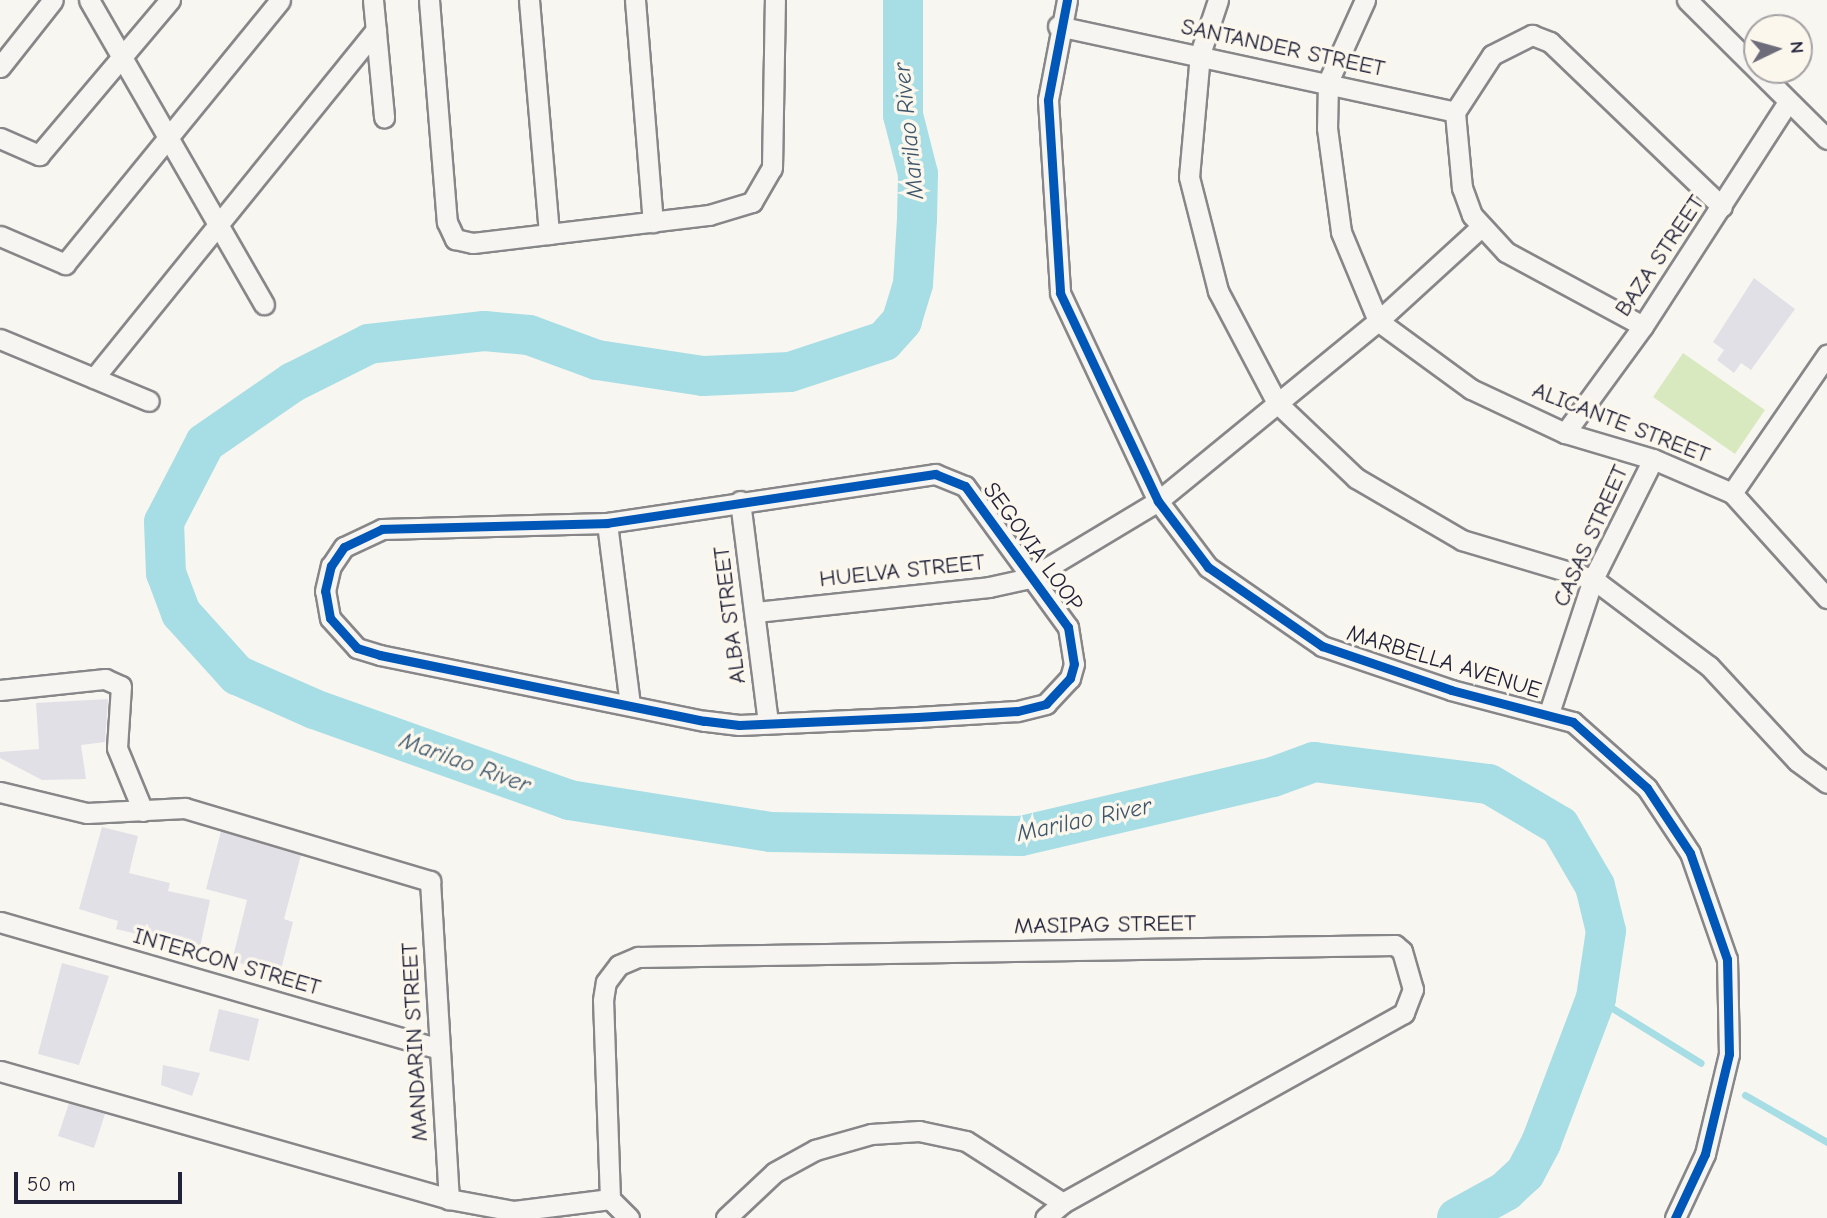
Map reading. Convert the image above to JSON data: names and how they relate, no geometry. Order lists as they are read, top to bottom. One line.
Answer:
{"streets":{"street":["SANTANDER STREET","BAZA STREET","ALICANTE STREET","CASAS STREET","SEGOVIA LOOP","HUELVA STREET","ALBA STREET","MARBELLA AVENUE","MASIPAG STREET","INTERCON STREET","MANDARIN STREET"]},"crossings":[["SANTANDER STREET","ALICANTE STREET"],["SANTANDER STREET","MARBELLA AVENUE"],["BAZA STREET","ALICANTE STREET"],["ALICANTE STREET","CASAS STREET"],["ALICANTE STREET","HUELVA STREET"],["CASAS STREET","MARBELLA AVENUE"],["SEGOVIA LOOP","HUELVA STREET"],["SEGOVIA LOOP","ALBA STREET"],["HUELVA STREET","ALBA STREET"],["HUELVA STREET","MARBELLA AVENUE"],["INTERCON STREET","MANDARIN STREET"]],"water":["Marilao River"],"scale_bar":"50 m","north":"right"}
